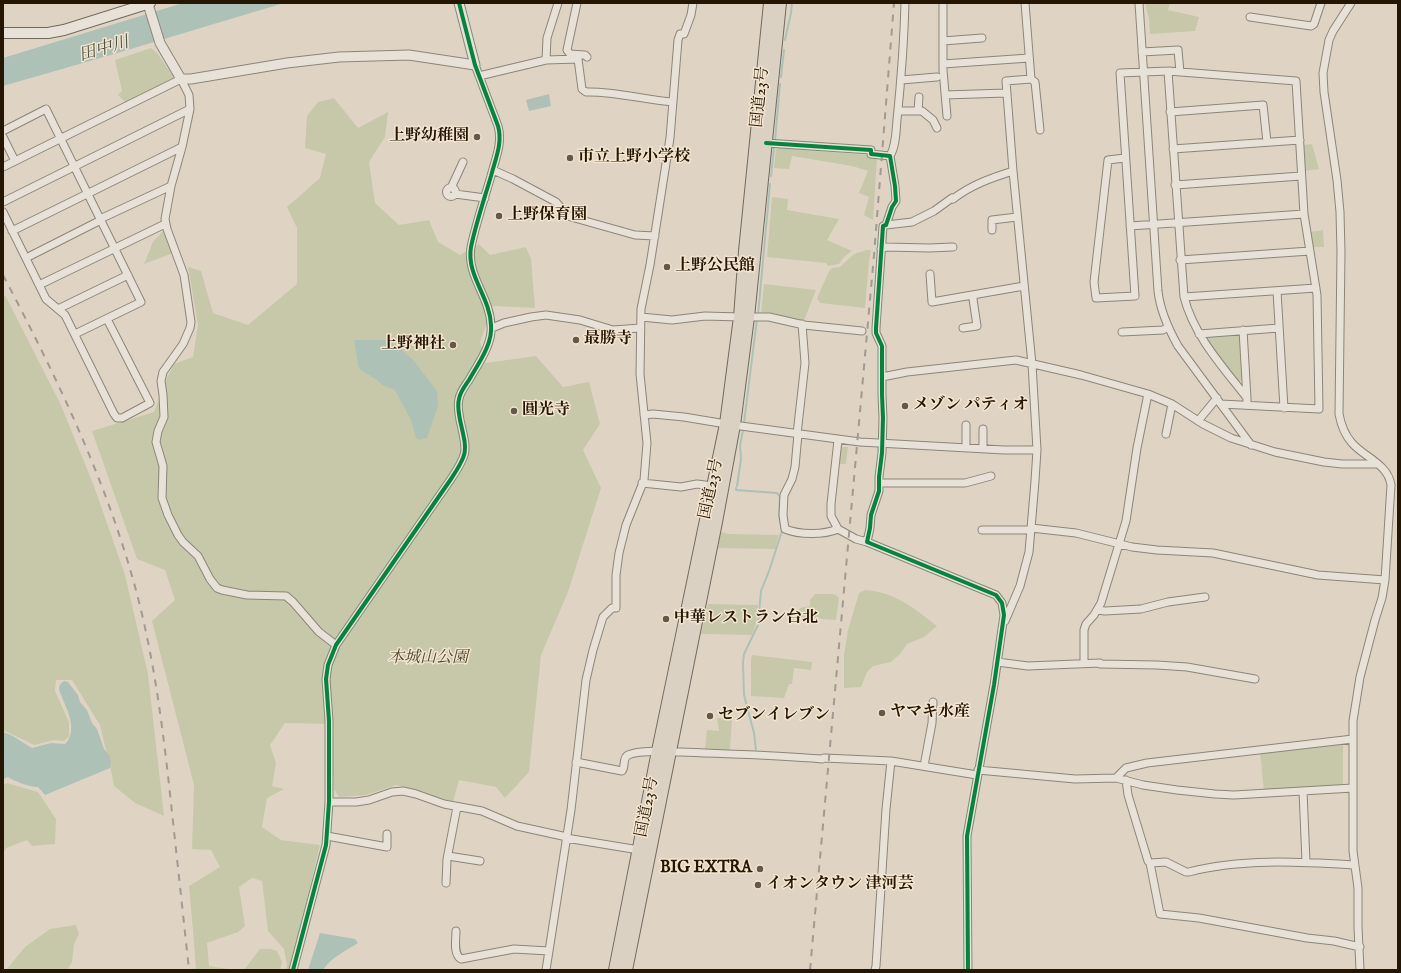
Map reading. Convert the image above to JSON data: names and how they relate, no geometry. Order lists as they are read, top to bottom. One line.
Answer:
{"streets":{"highway":["国道23号"]},"water":["田中川"],"parks":["本城山公園"],"places":["上野幼稚園","市立上野小学校","上野保育園","上野公民館","最勝寺","上野神社","メゾン パティオ","圓光寺","中華レストラン台北","ヤマキ水産","セブンイレブン","BIG EXTRA","イオンタウン 津河芸"]}
